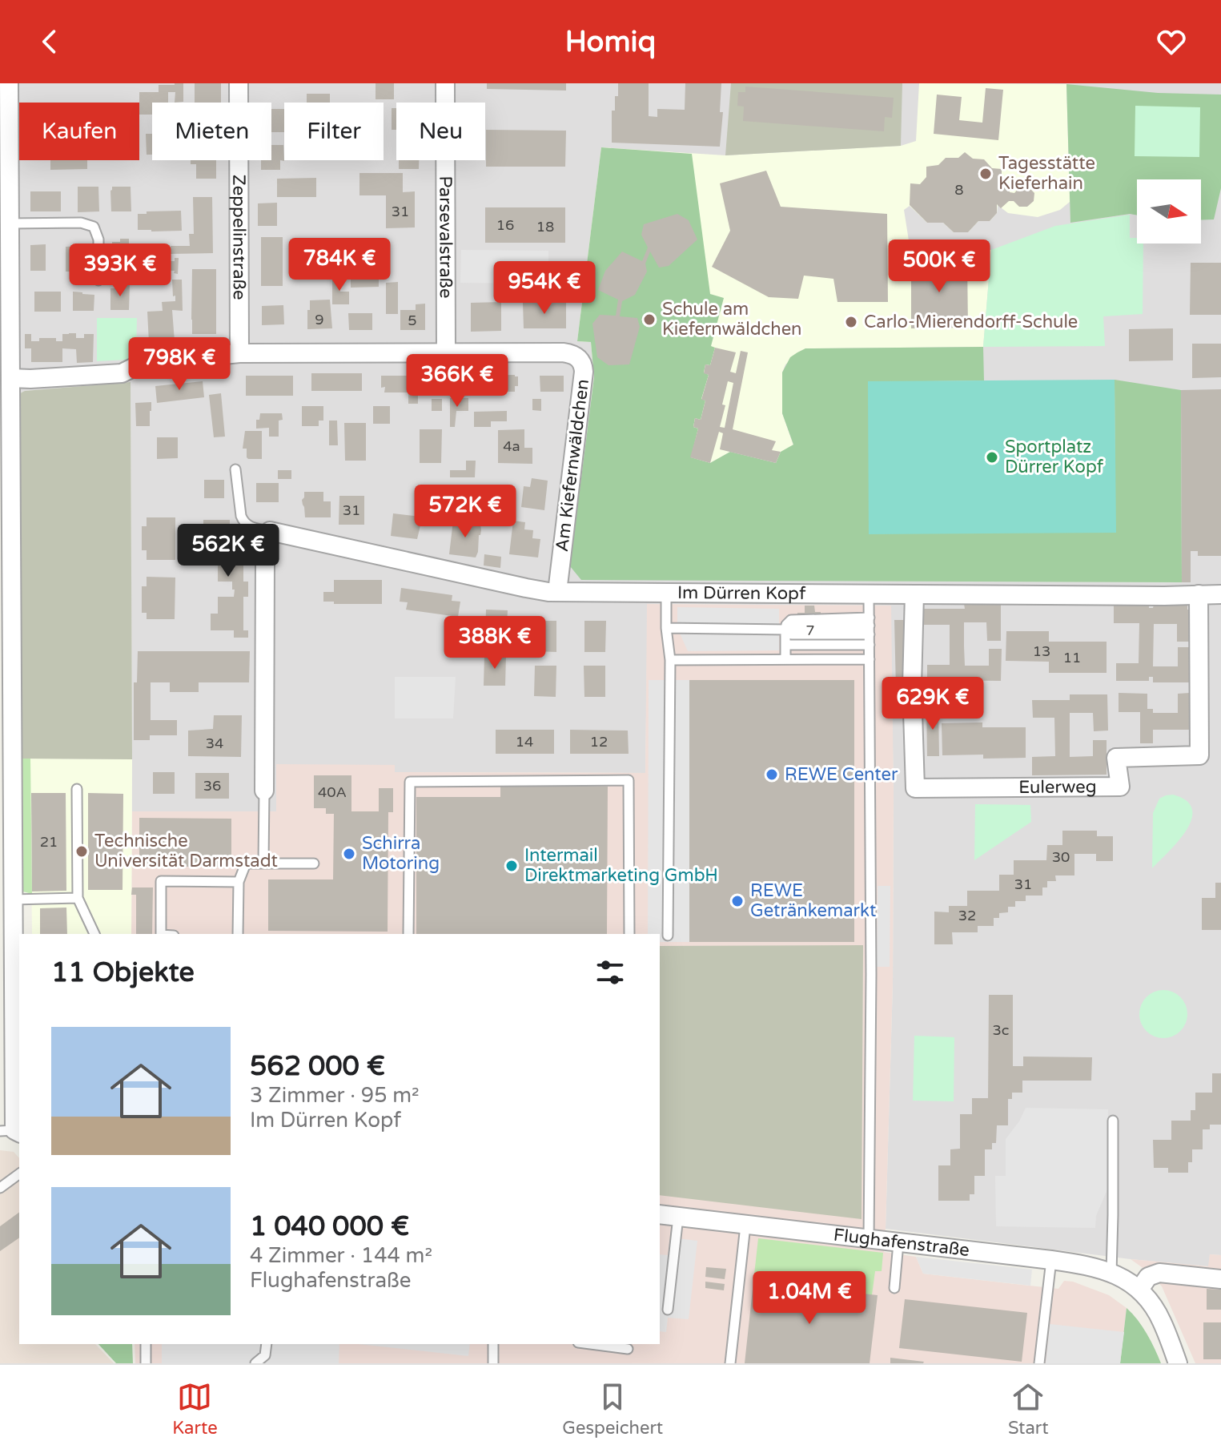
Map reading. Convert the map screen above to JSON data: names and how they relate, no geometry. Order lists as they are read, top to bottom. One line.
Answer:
{"streets":{"street":["Parsevalstraße","Zeppelinstraße","Am Kiefernwäldchen","Im Dürren Kopf","Eulerweg","Flughafenstraße"]},"crossings":[["Parsevalstraße","Am Kiefernwäldchen"],["Am Kiefernwäldchen","Im Dürren Kopf"],["Im Dürren Kopf","Eulerweg"]],"places":["Tagesstätte Kieferhain","Schule am Kiefernwäldchen","Carlo-Mierendorff-Schule","Sportplatz Dürrer Kopf","REWE Center","Technische Universität Darmstadt","Schirra Motoring","Intermail Direktmarketing GmbH","REWE Getränkemarkt"],"house_numbers":["8","31","16","18","9","5","4a","31","7","13","11","14","12","34","36","40A","21","30","31","32","3c"],"north":"right","page":{"header":"Homiq","chip":["Kaufen","Mieten","Filter","Neu"],"price":["784K €","500K €","393K €","954K €","798K €","366K €","572K €","562K €","388K €","629K €","1.04M €"],"heading":"11 Objekte","list":[{"name":"562 000 €","note":"3 Zimmer · 95 m² · Im Dürren Kopf"},{"name":"1 040 000 €","note":"4 Zimmer · 144 m² · Flughafenstraße"}],"tabs":["Karte","Gespeichert","Start"]}}
